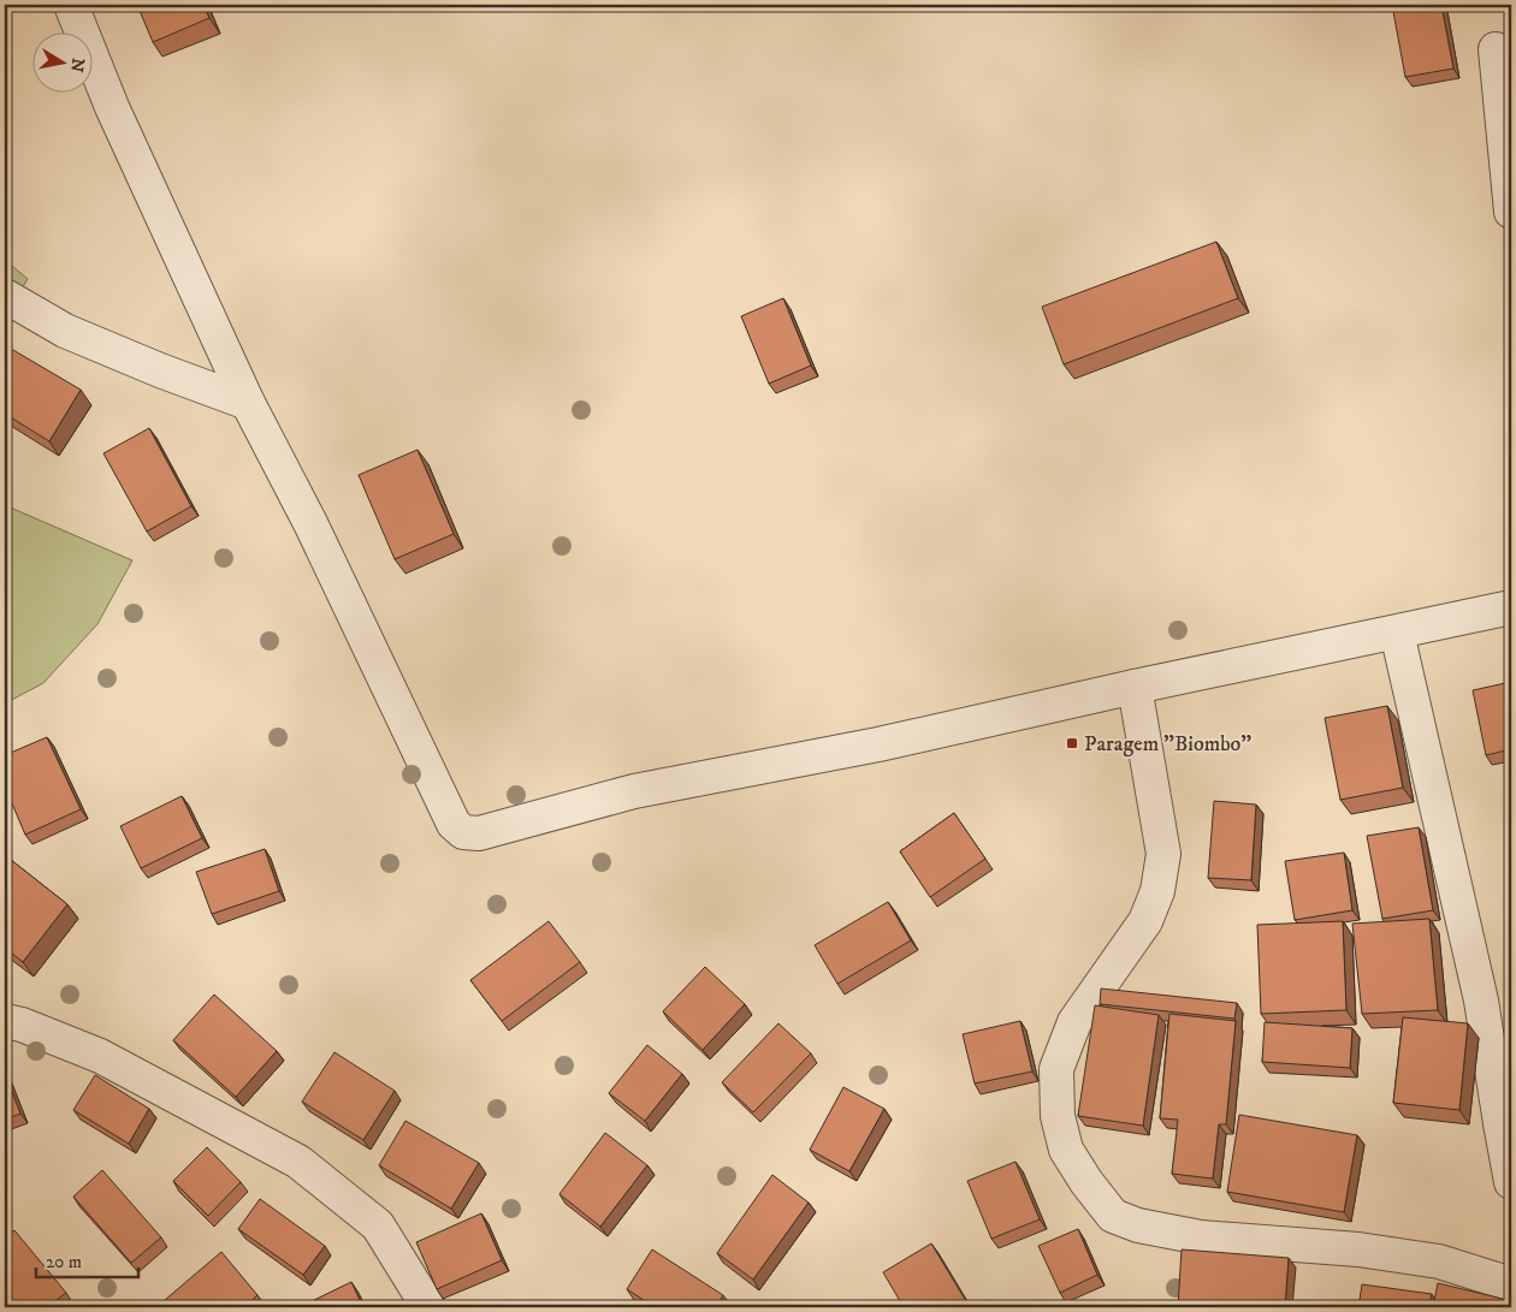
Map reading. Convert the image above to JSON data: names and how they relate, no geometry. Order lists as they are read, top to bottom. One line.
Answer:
{"places":{"transit":["Paragem \"Biombo\""]},"scale_bar":"20 m","north":"right"}
